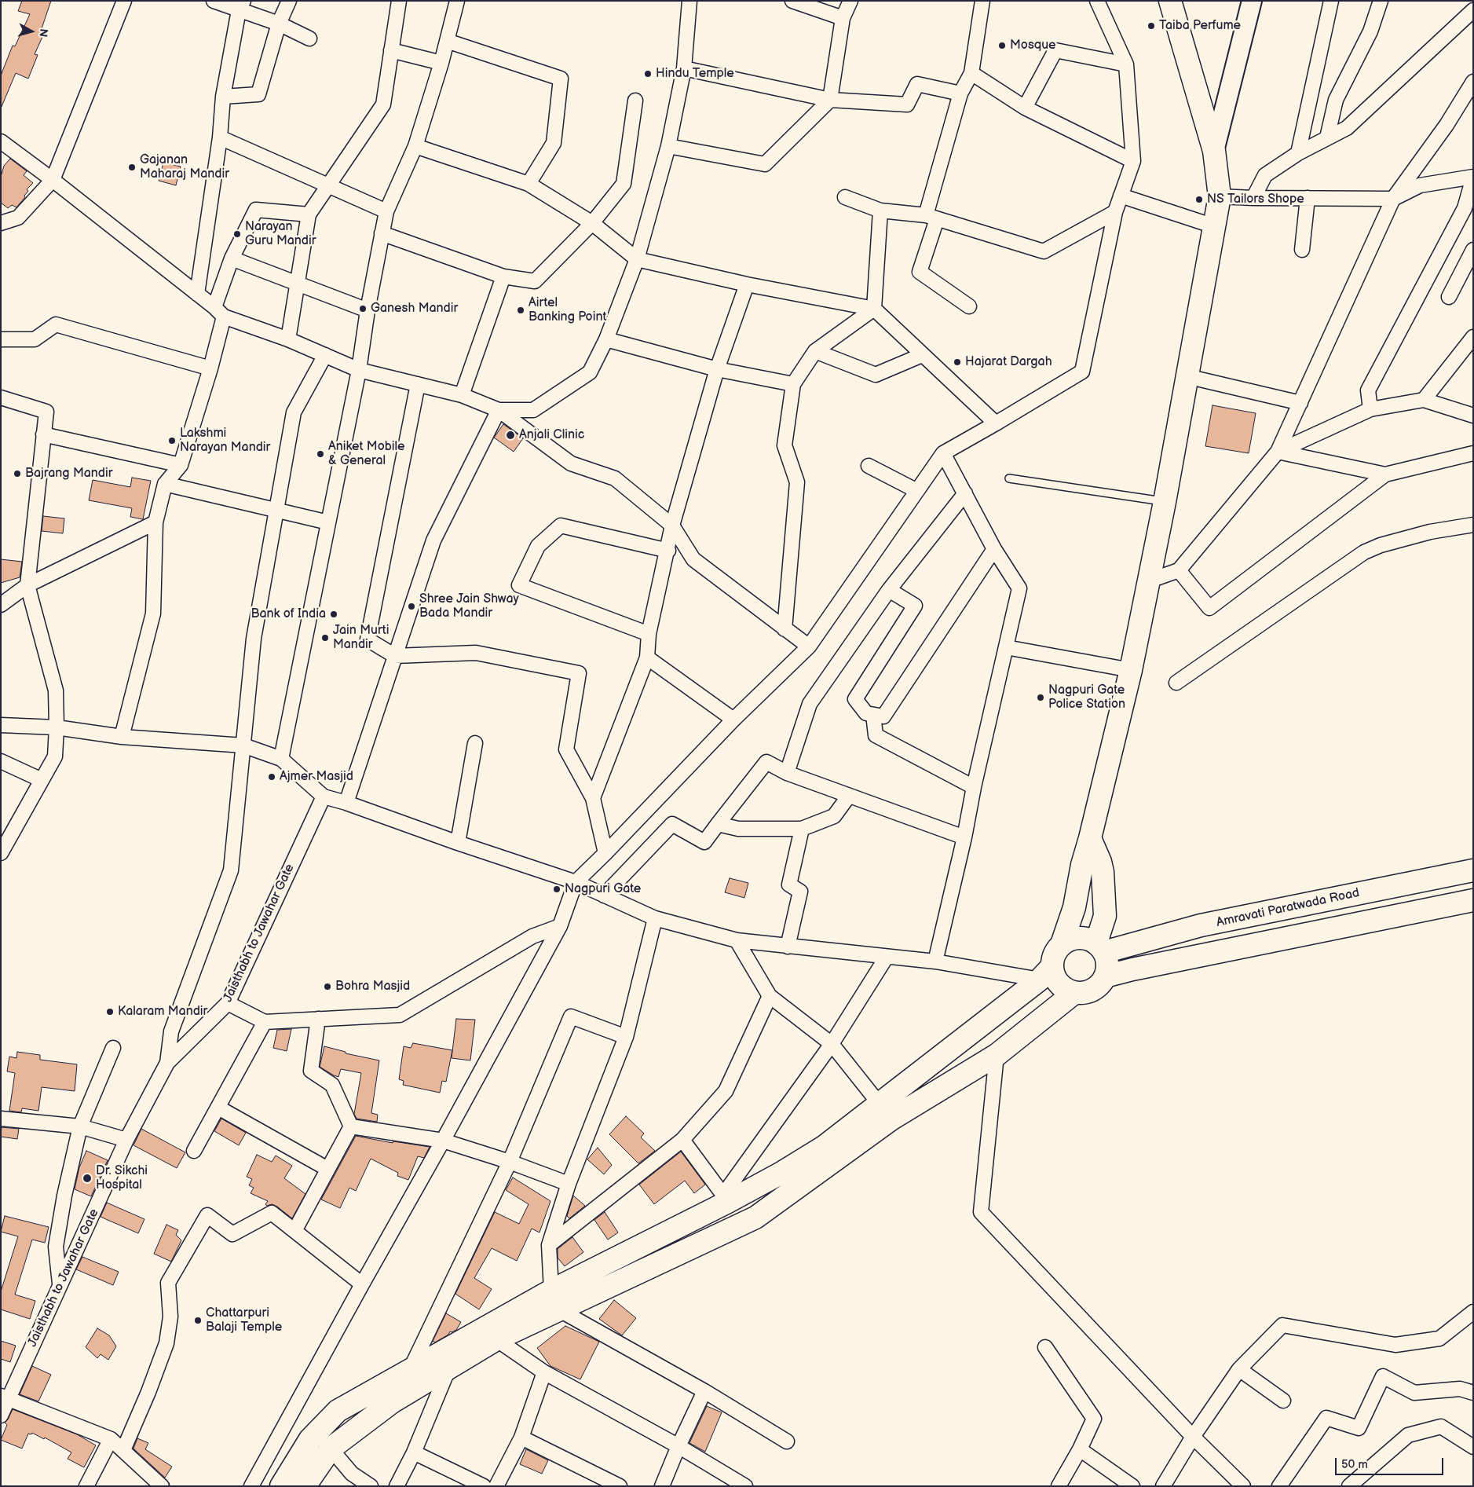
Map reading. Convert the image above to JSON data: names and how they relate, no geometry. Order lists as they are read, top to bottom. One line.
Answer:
{"streets":{"main road":["Amravati Paratwada Road"],"street":["Jaisthabh to Jawahar Gate"]},"places":["Taiba Perfume","Mosque","Hindu Temple","Gajanan Maharaj Mandir","NS Tailors Shope","Narayan Guru Mandir","Ganesh Mandir","Airtel Banking Point","Hajarat Dargah","Anjali Clinic","Lakshmi Narayan Mandir","Aniket Mobile & General","Bajrang Mandir","Shree Jain Shway Bada Mandir","Bank of India","Jain Murti Mandir","Nagpuri Gate Police Station","Ajmer Masjid","Nagpuri Gate","Bohra Masjid","Kalaram Mandir","Dr. Sikchi Hospital","Chattarpuri Balaji Temple"],"scale_bar":"50 m","north":"right"}
